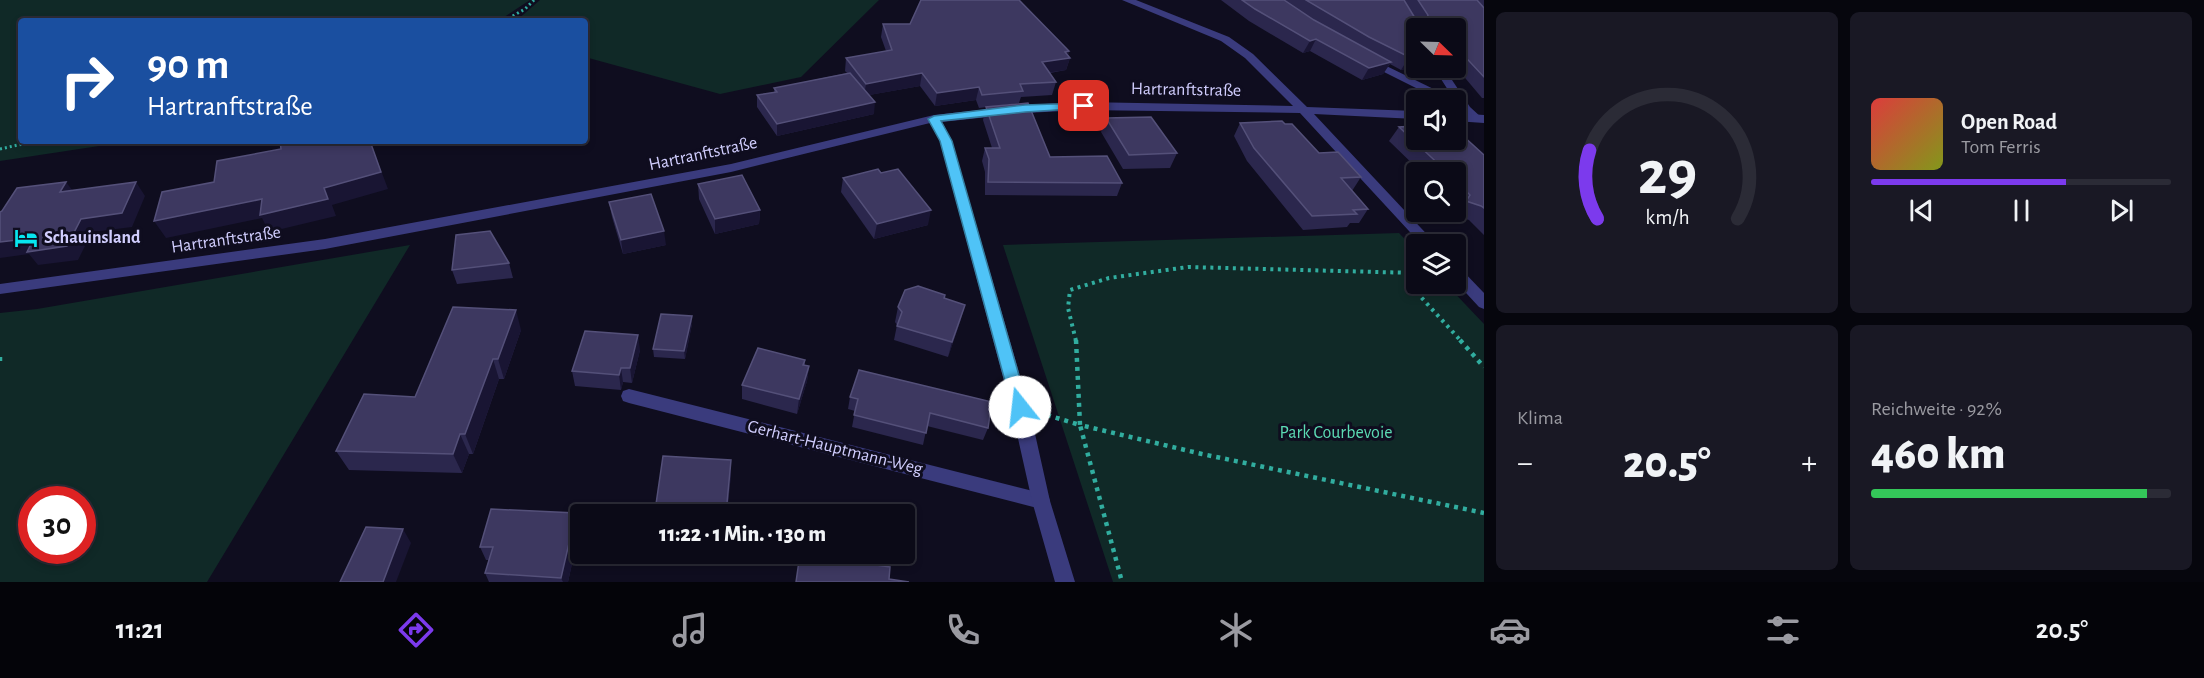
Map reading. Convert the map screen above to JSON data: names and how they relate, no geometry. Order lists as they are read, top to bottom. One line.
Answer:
{"streets":{"street":["Hartranftstraße","Gerhart-Hauptmann-Weg"]},"parks":["Park Courbevoie"],"places":{"hotel":["Schauinsland"]},"north":"bottom right","page":{"turn":["90 m","Hartranftstraße"],"song":["Open Road","Tom Ferris"],"tile":["Klima",["Reichweite · 92%","460 km"]],"heat":["−","20.5°","+"],"limit":"30","trip":"11:22 · 1 Min. · 130 m","tabs":["11:21","20.5°"],"gauge":["29","km/h"]}}
